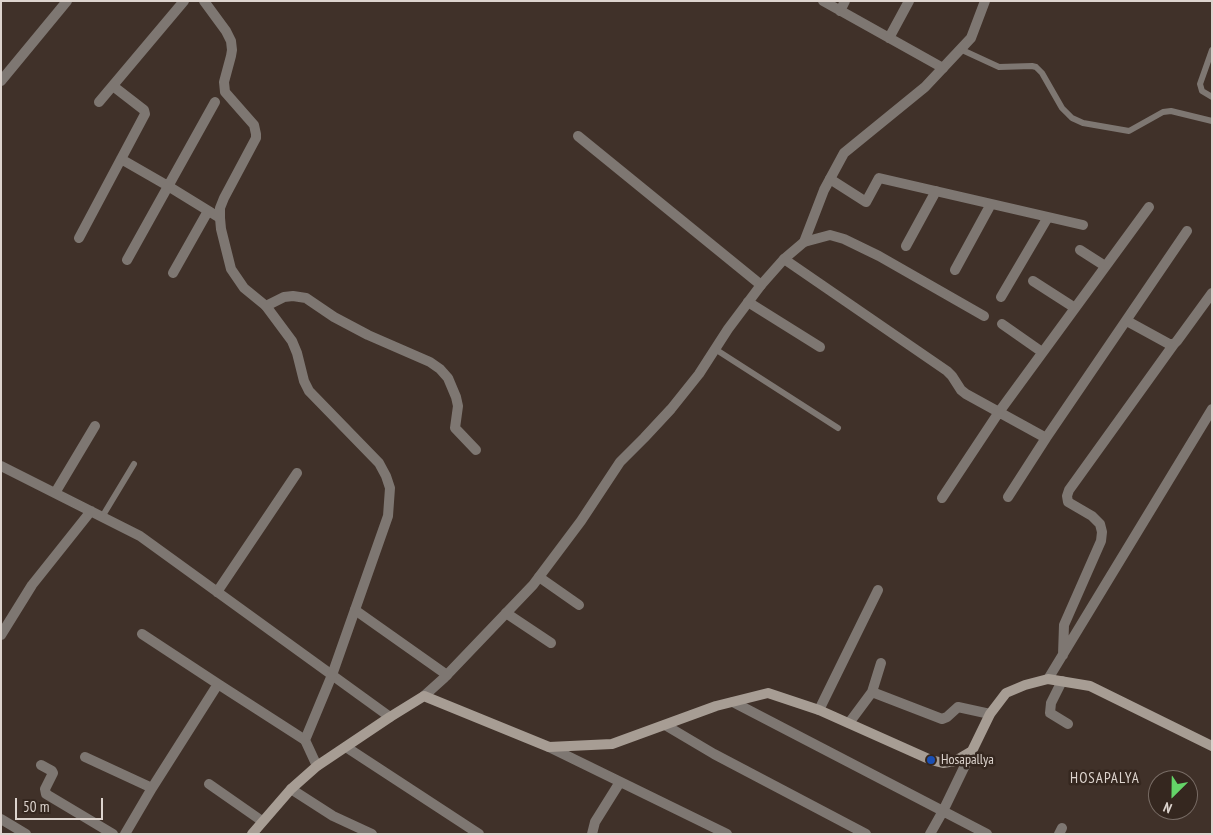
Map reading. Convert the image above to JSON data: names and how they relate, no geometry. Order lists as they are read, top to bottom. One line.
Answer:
{"districts":["HOSAPALYA"],"places":["Hosapallya"],"scale_bar":"50 m","north":"bottom left"}
